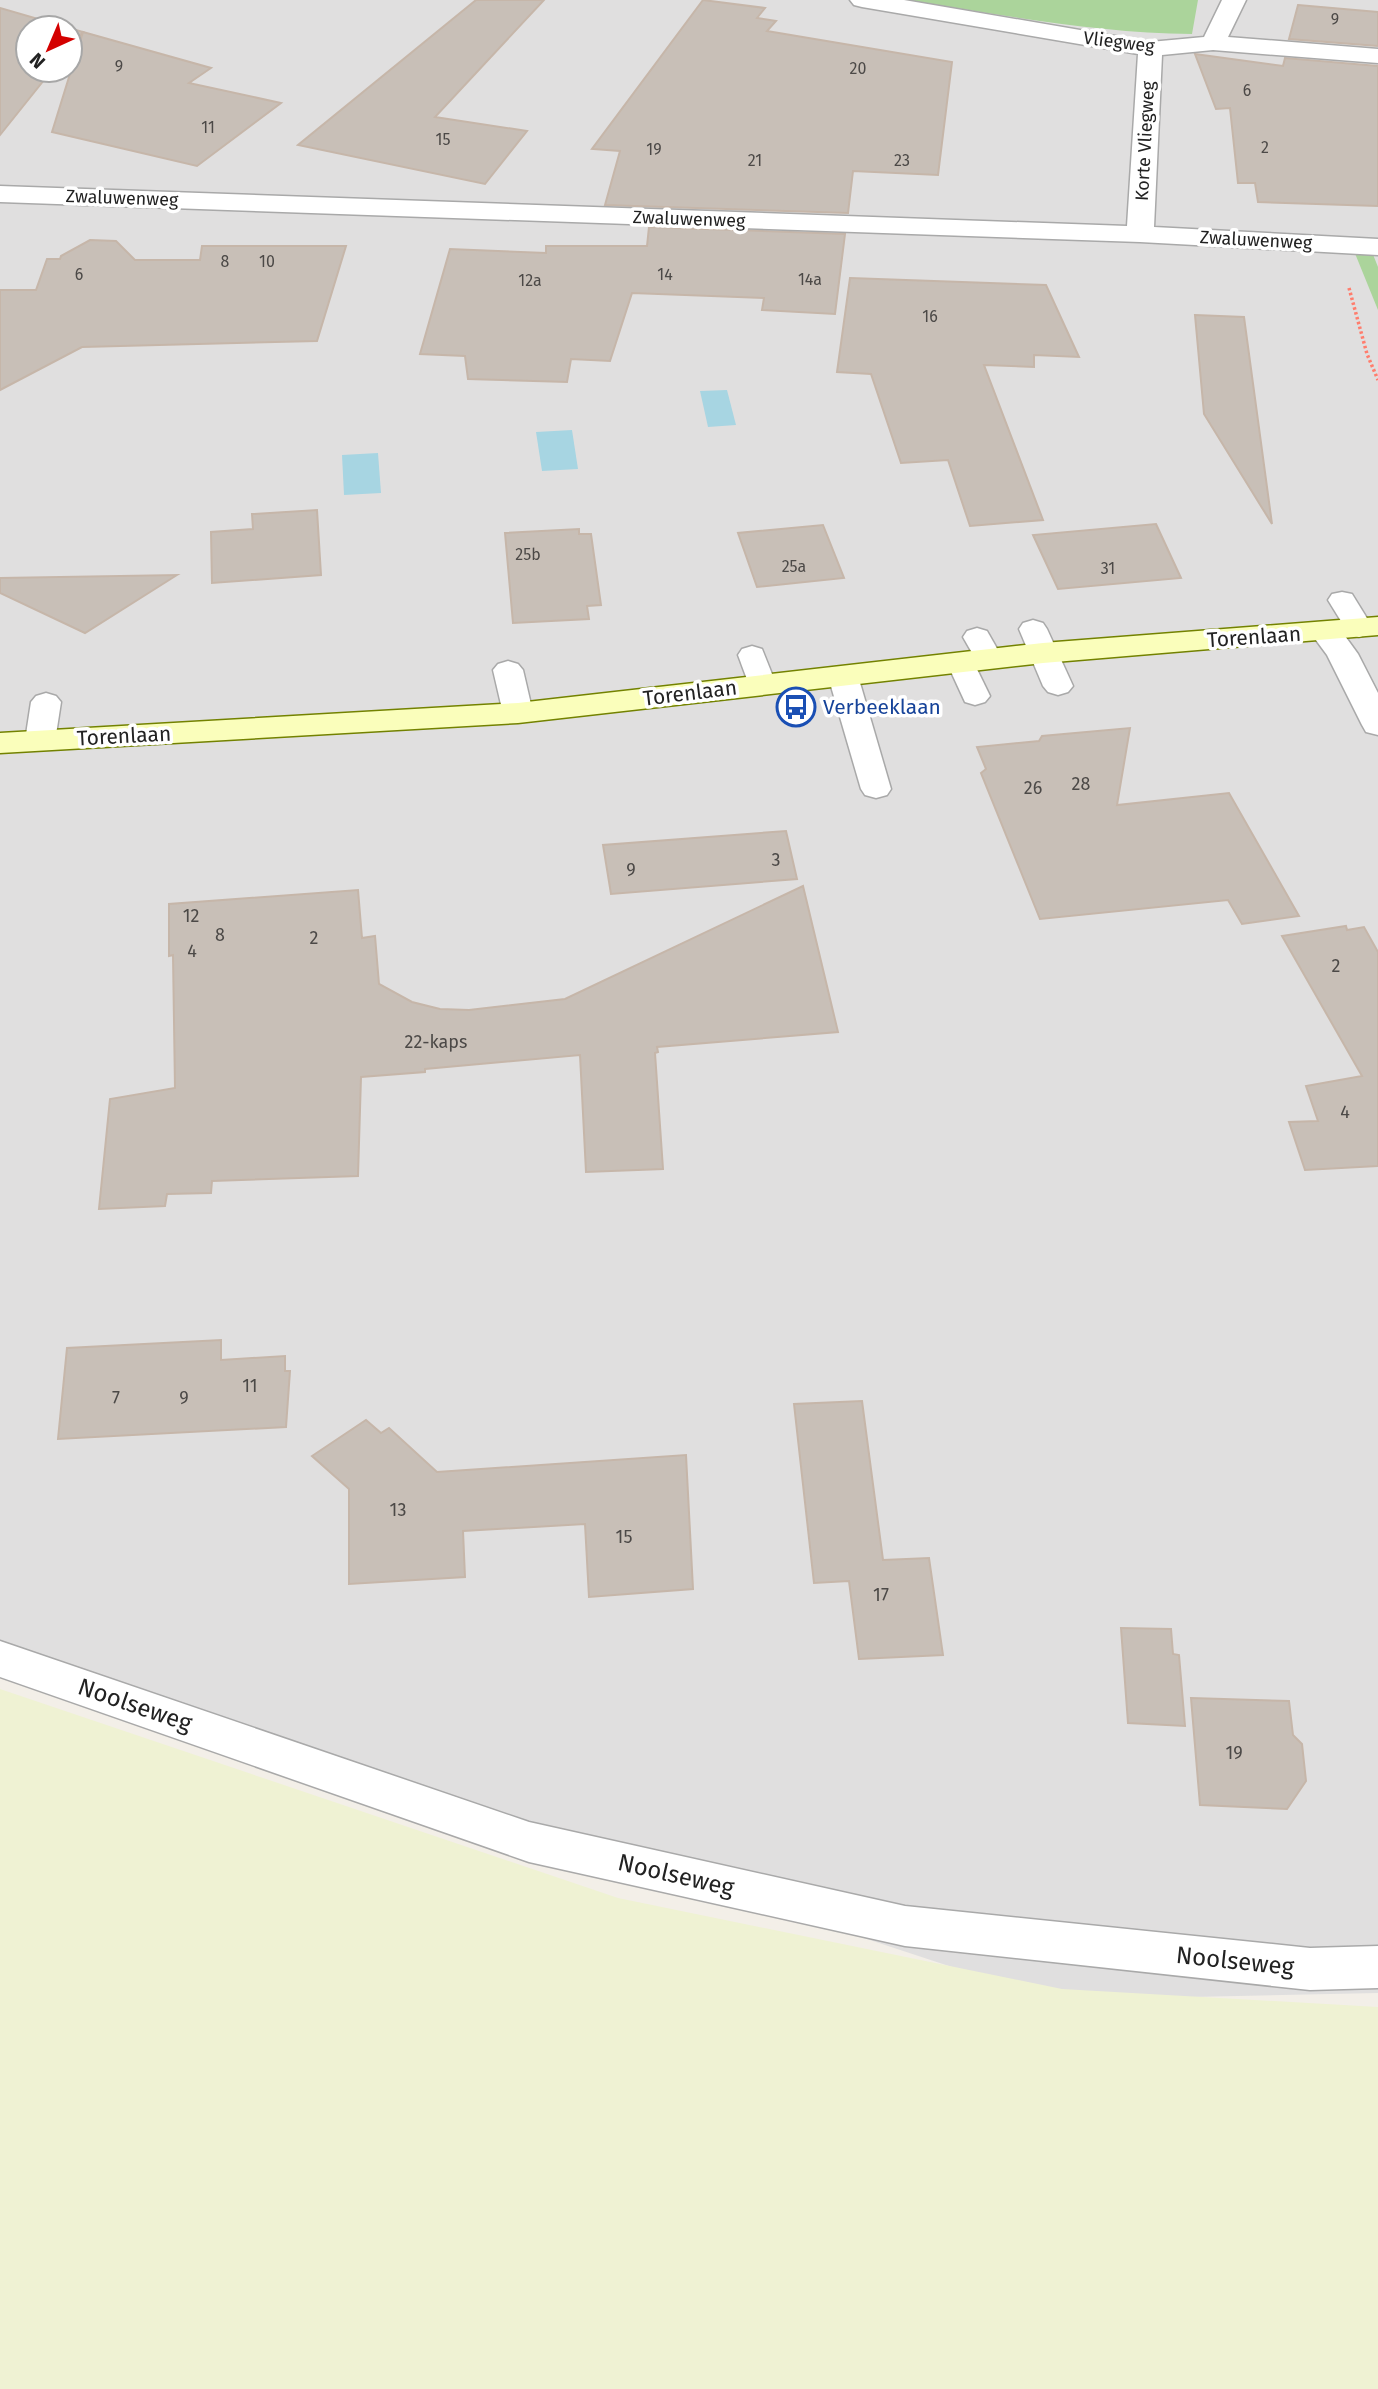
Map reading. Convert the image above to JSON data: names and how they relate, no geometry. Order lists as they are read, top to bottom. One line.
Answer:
{"streets":{"main road":["Torenlaan"],"street":["Vliegweg","Korte Vliegweg","Zwaluwenweg","Noolseweg"]},"crossings":[["Vliegweg","Korte Vliegweg"],["Korte Vliegweg","Zwaluwenweg"]],"places":{"bus stop":["Verbeeklaan"]},"house_numbers":["9","9","20","6","11","15","2","19","21","23","8","10","6","14","14a","12a","16","25b","25a","31","28","26","3","9","12","8","2","4","2","22-kaps","4","11","7","9","13","15","17","19"],"north":"bottom left"}
